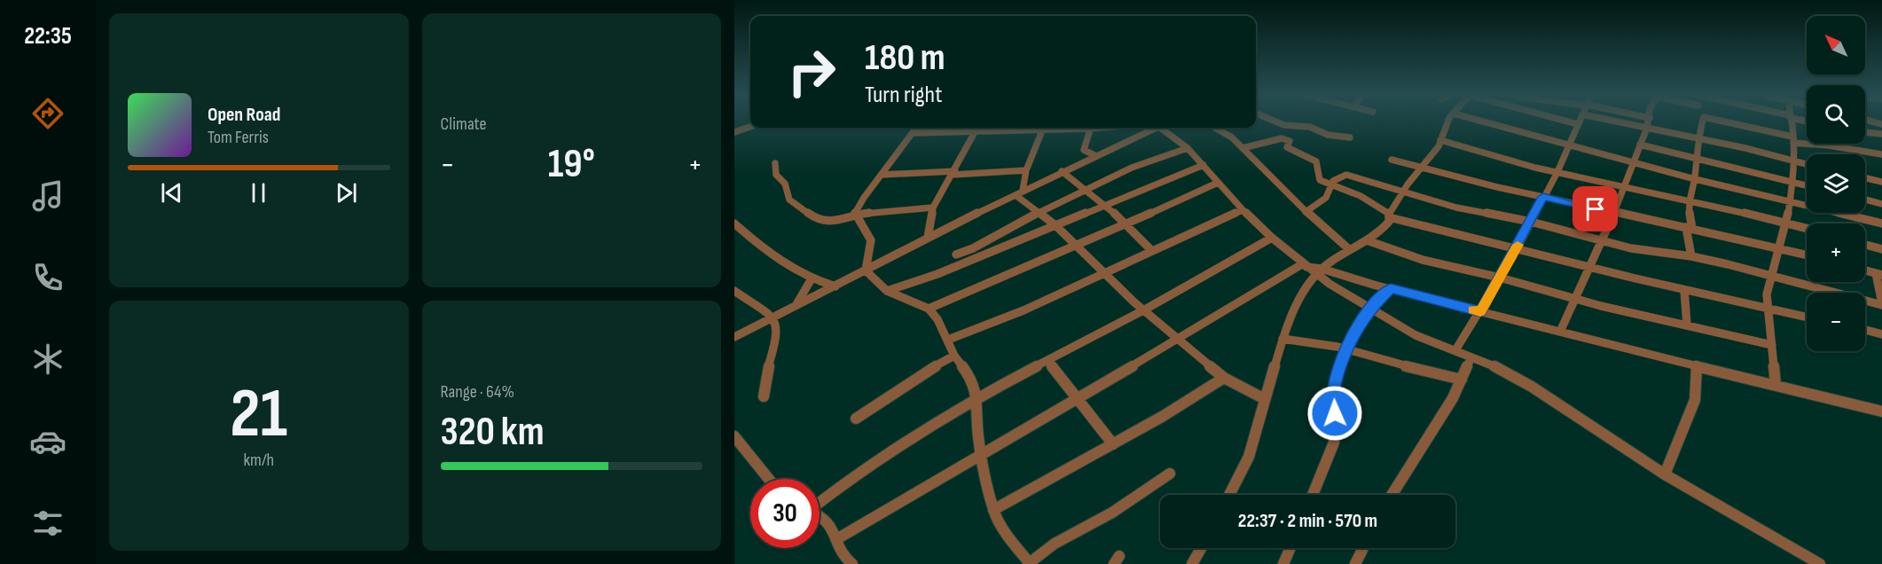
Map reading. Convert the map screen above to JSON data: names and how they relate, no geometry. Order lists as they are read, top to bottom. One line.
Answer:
{"north":"top left","page":{"tabs":"22:35","tile":["Climate",["21","km/h"],["Range · 64%","320 km"]],"map_buttons":["+","−"],"turn":["180 m","Turn right"],"song":["Open Road","Tom Ferris"],"heat":["−","19°","+"],"limit":"30","trip":"22:37 · 2 min · 570 m"}}
